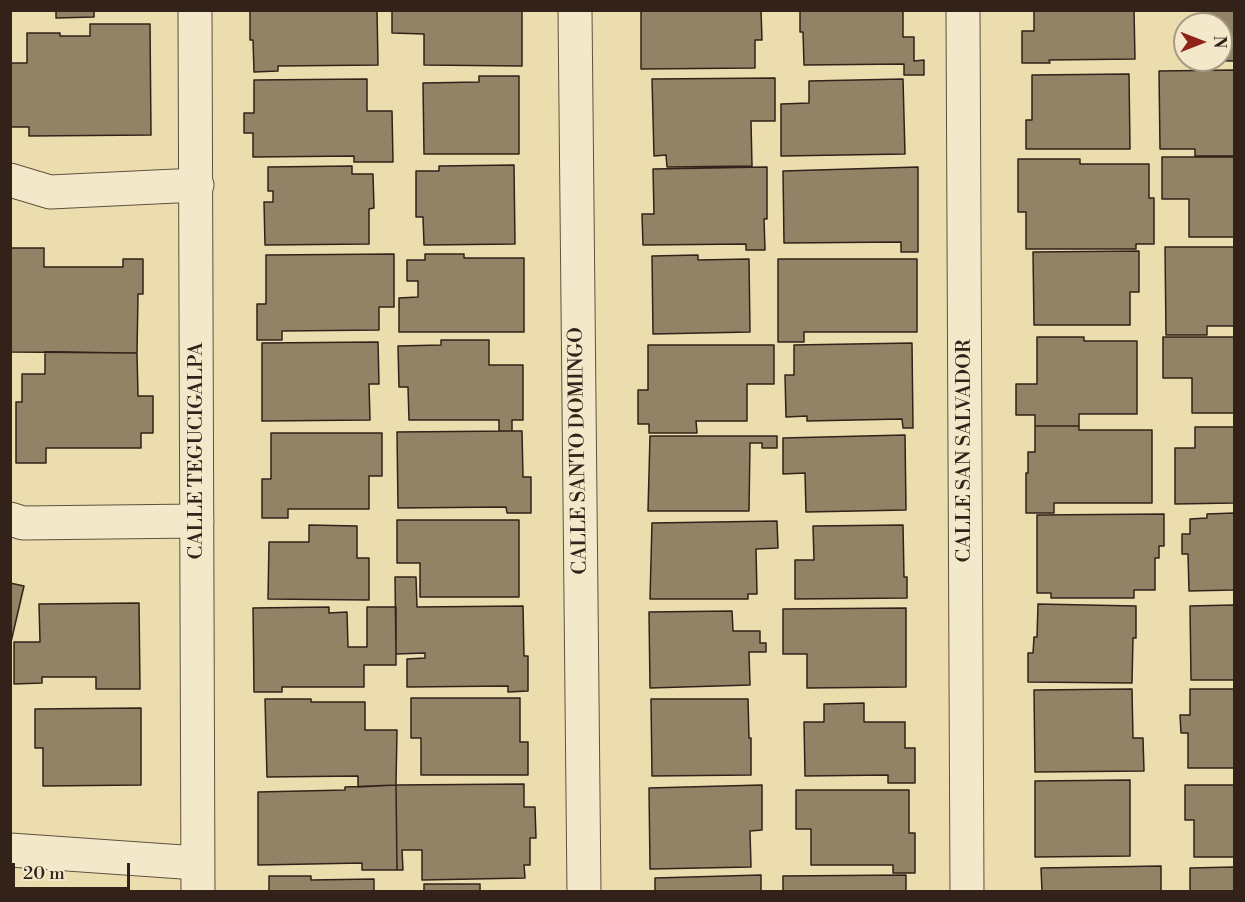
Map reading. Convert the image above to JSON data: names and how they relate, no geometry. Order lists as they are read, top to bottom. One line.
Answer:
{"streets":{"street":["CALLE TEGUCIGALPA","CALLE SANTO DOMINGO","CALLE SAN SALVADOR"]},"scale_bar":"20 m","north":"right"}
